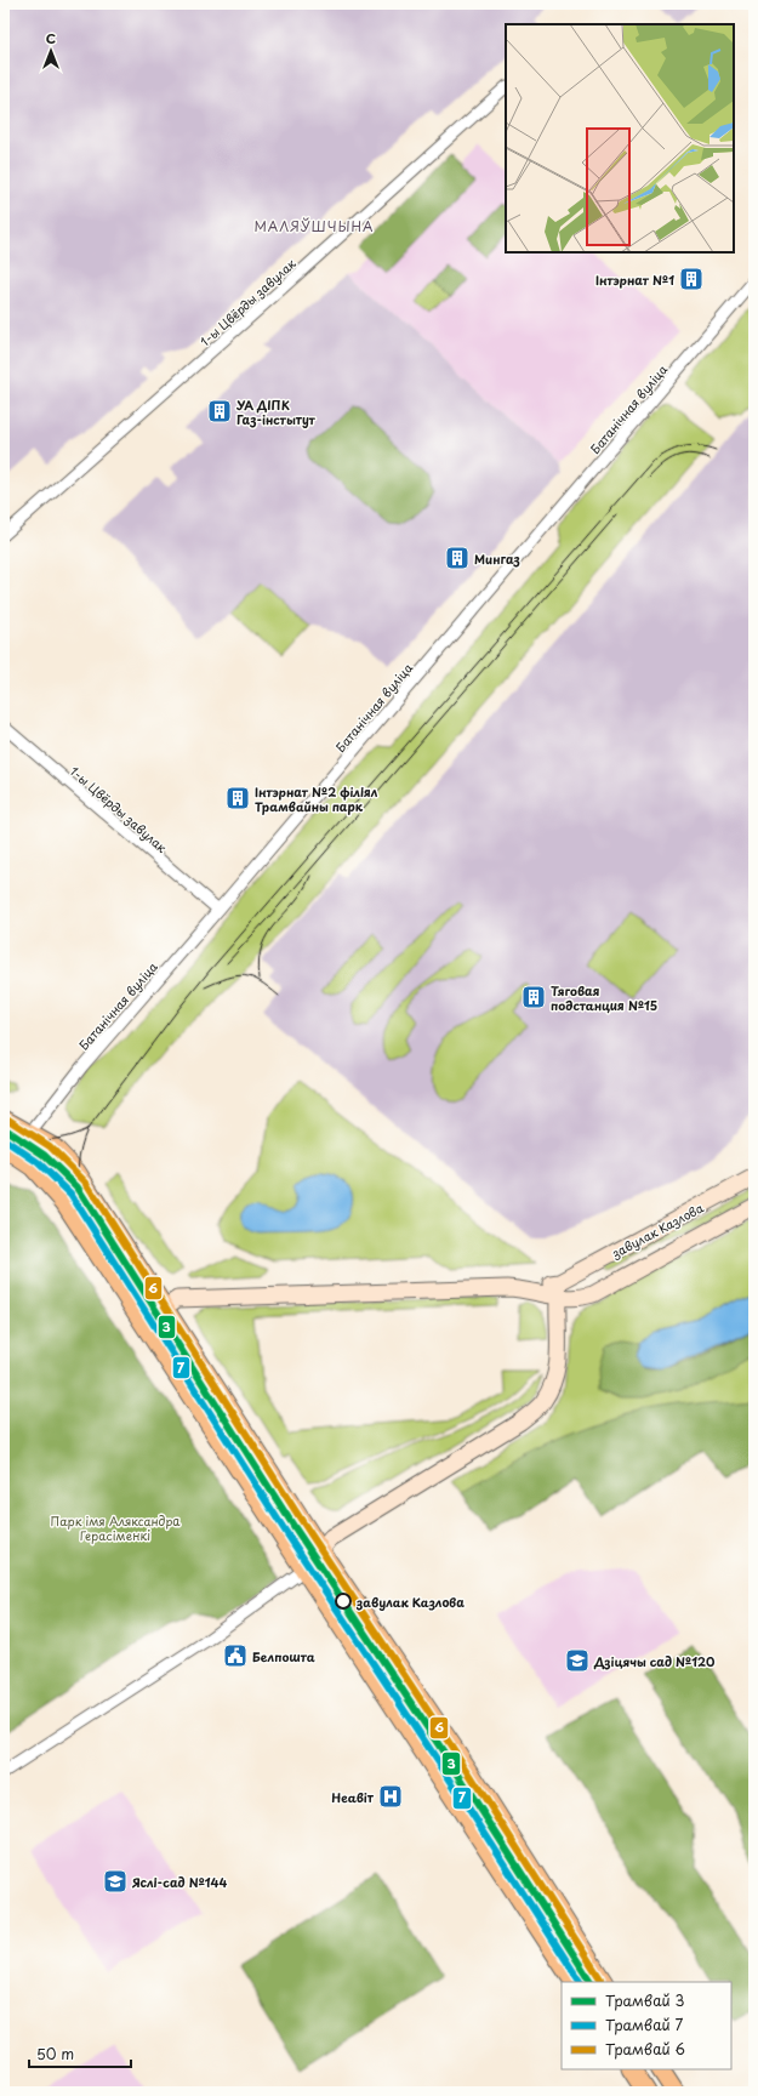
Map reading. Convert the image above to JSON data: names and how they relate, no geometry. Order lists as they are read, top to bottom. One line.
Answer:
{"streets":{"main road":["завулак Казлова"],"street":["1-ы Цвёрды завулак","Батанічная вуліца"]},"crossings":[["1-ы Цвёрды завулак","Батанічная вуліца"]],"districts":["МАЛЯЎШЧЫНА"],"parks":["Парк імя Аляксандра Герасіменкі"],"places":{"building":["Інтэрнат №1","УА ДІПК Газ-інстытут","Мингаз","Інтэрнат №2 філіял Трамвайны парк","Тяговая подстанция №15"],"other":["завулак Казлова"],"public building":["Белпошта"],"school or university":["Дзіцячы сад №120","Яслі-сад №144"],"hospital":["Неавіт"]},"lines":["tram line 6","tram line 3","tram line 7"],"legend":["Трамвай 3","Трамвай 7","Трамвай 6"],"scale_bar":"50 m","north":"top"}
